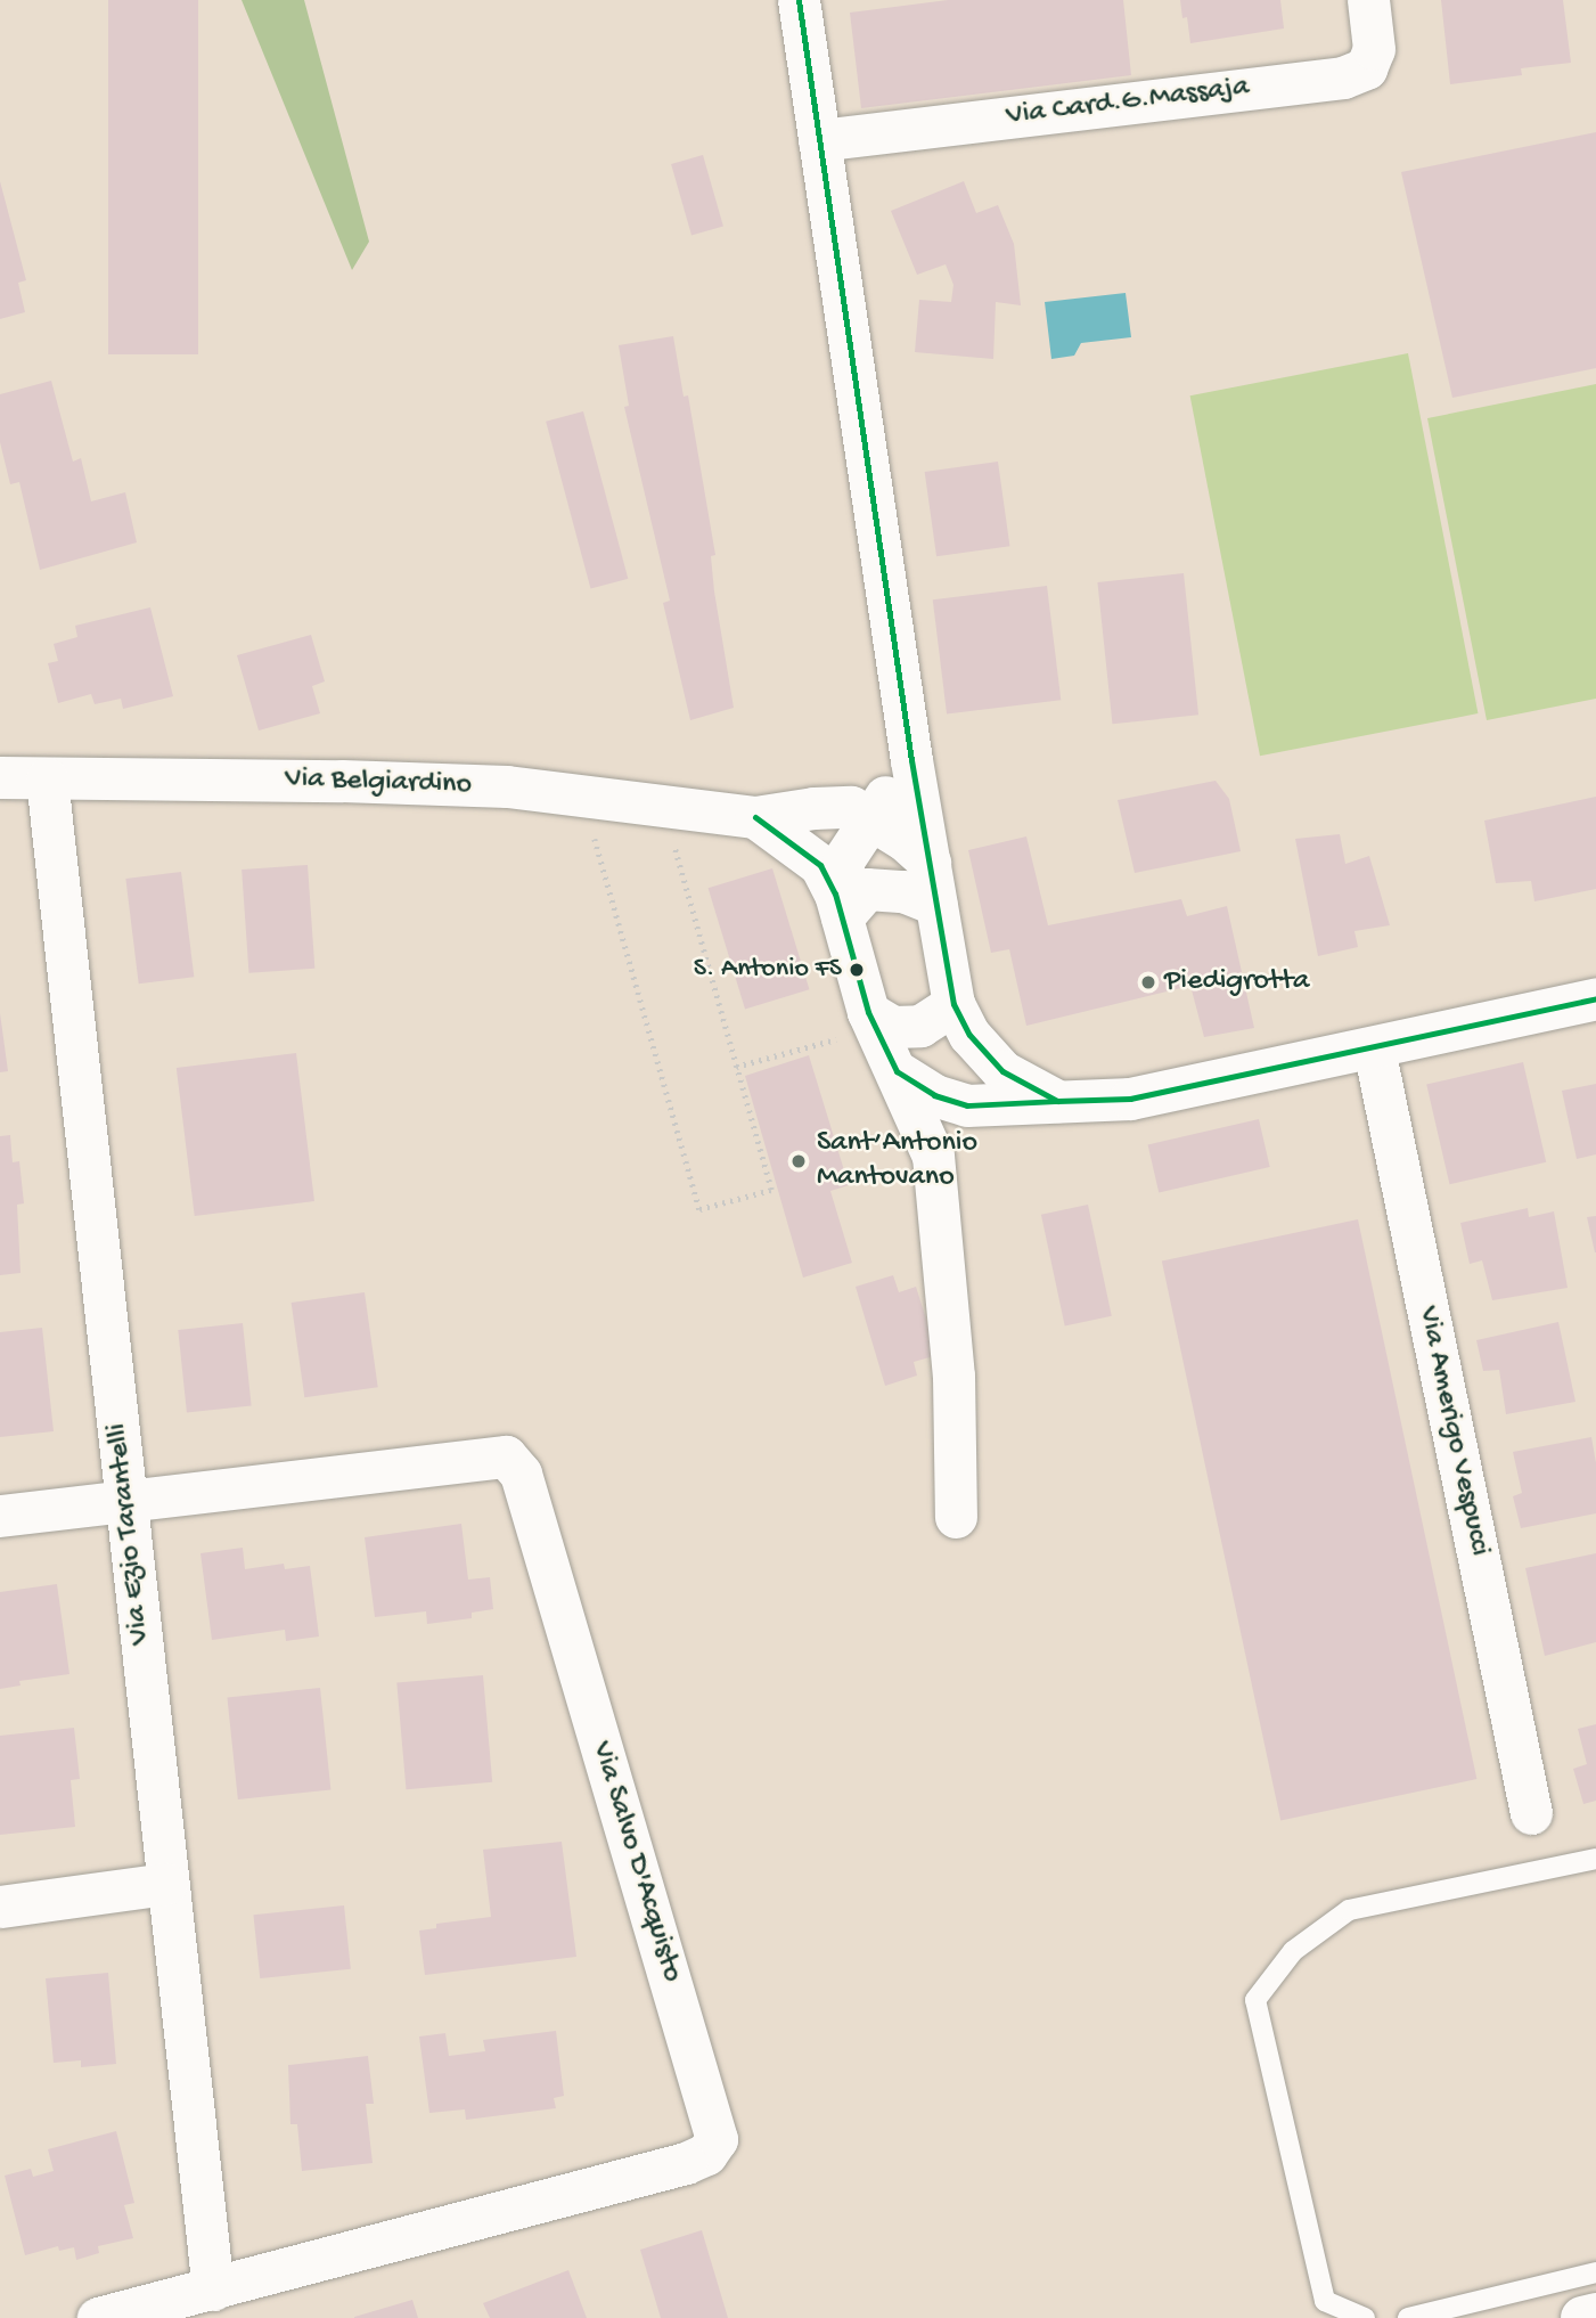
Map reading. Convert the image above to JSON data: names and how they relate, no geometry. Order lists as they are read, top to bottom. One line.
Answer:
{"streets":{"street":["Via Card.G.Massaja","Via Belgiardino","Via Amerigo Vespucci","Via Ezio Tarantelli","Via Salvo D'Acquisto"]},"crossings":[["Via Belgiardino","Via Ezio Tarantelli"],["Via Ezio Tarantelli","Via Salvo D'Acquisto"]],"places":["S. Antonio FS","Piedigrotta","Sant’Antonio Mantovano"]}
